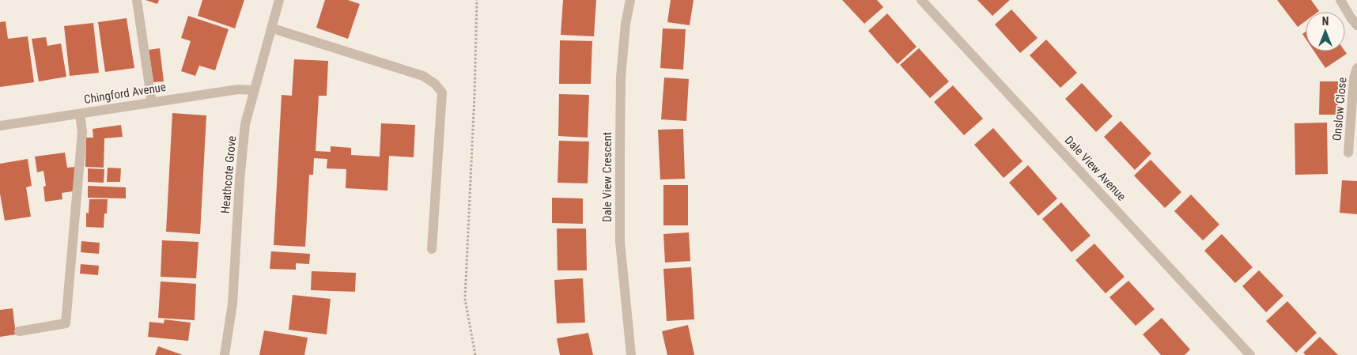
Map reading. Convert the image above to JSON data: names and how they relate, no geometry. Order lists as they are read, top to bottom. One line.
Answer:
{"streets":{"street":["Chingford Avenue","Onslow Close","Dale View Avenue","Heathcote Grove","Dale View Crescent"]},"crossings":[["Chingford Avenue","Heathcote Grove"]],"north":"top"}
